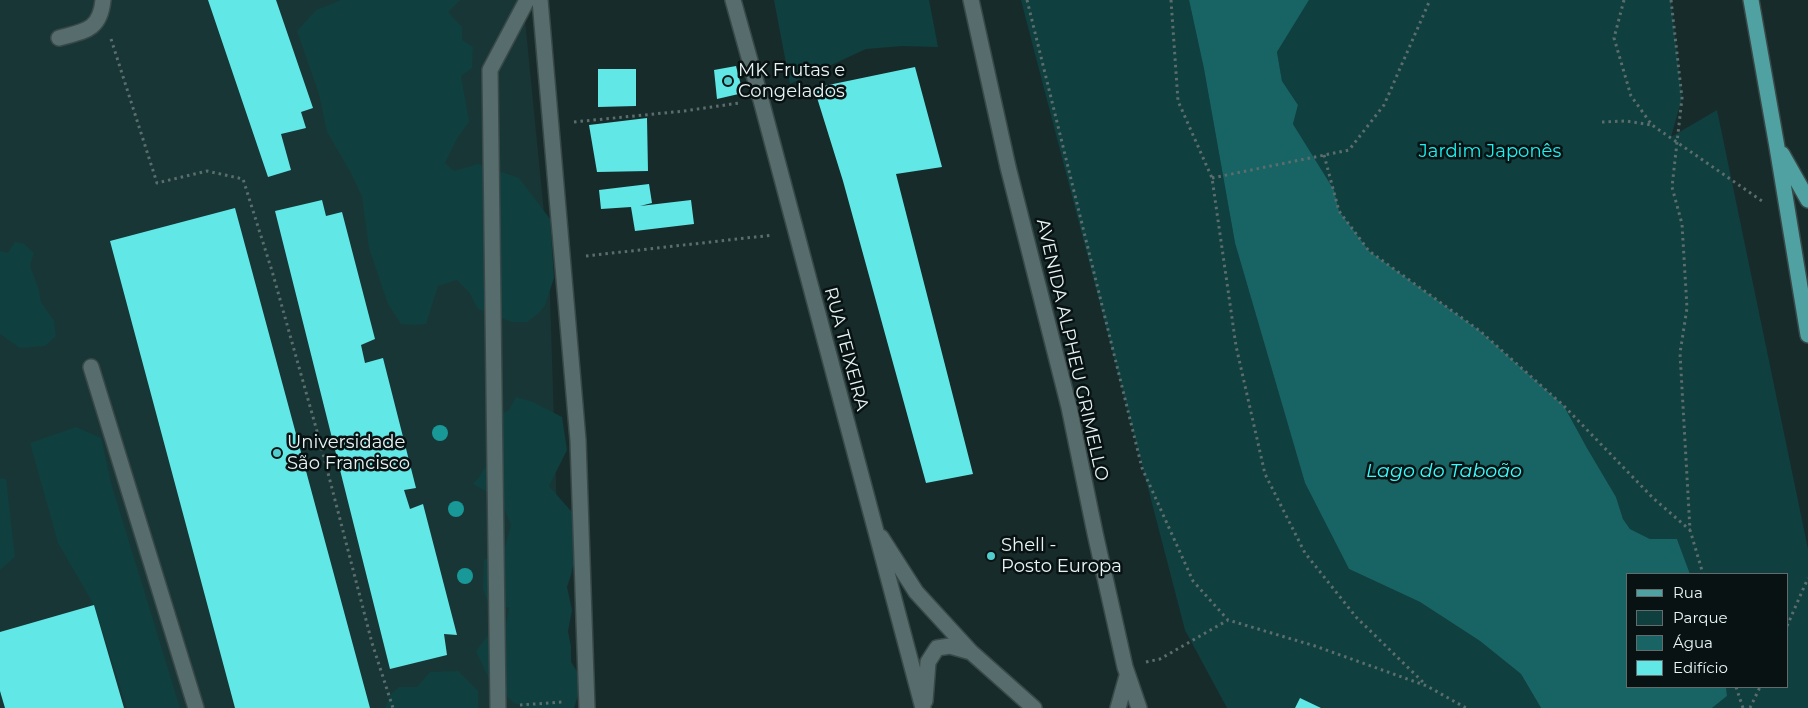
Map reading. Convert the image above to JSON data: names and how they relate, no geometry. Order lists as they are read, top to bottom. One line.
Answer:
{"streets":{"street":["RUA TEIXEIRA","AVENIDA ALPHEU GRIMELLO"]},"water":["Lago do Taboão"],"parks":["Jardim Japonês"],"places":["MK Frutas e Congelados","Universidade São Francisco","Shell - Posto Europa"],"legend":["Rua","Parque","Água","Edifício"]}
